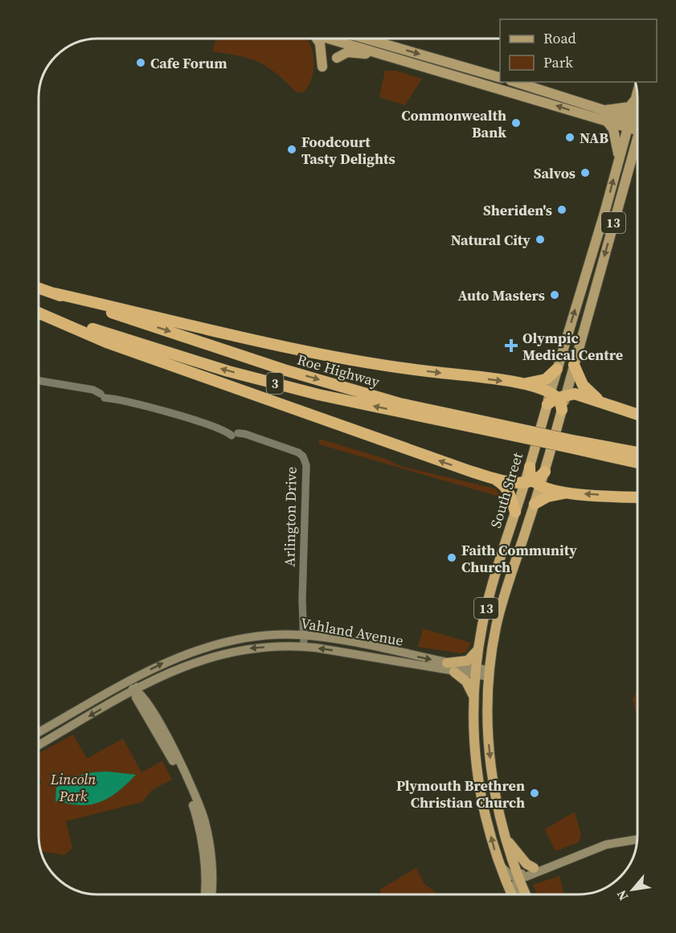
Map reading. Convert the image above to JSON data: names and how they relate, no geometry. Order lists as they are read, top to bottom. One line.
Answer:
{"streets":{"highway":["13","Roe Highway","3","South Street"],"main road":["Vahland Avenue"],"street":["Arlington Drive"]},"crossings":[["13","South Street"],["13","Vahland Avenue"],["South Street","Vahland Avenue"],["Arlington Drive","Vahland Avenue"]],"parks":["Lincoln Park"],"places":{"other":["Cafe Forum","Commonwealth Bank","NAB","Foodcourt Tasty Delights","Salvos","Sheriden's","Natural City","Auto Masters","Faith Community Church","Plymouth Brethren Christian Church"],"health":["Olympic Medical Centre"]},"legend":["Road","Park"],"north":"bottom left"}
